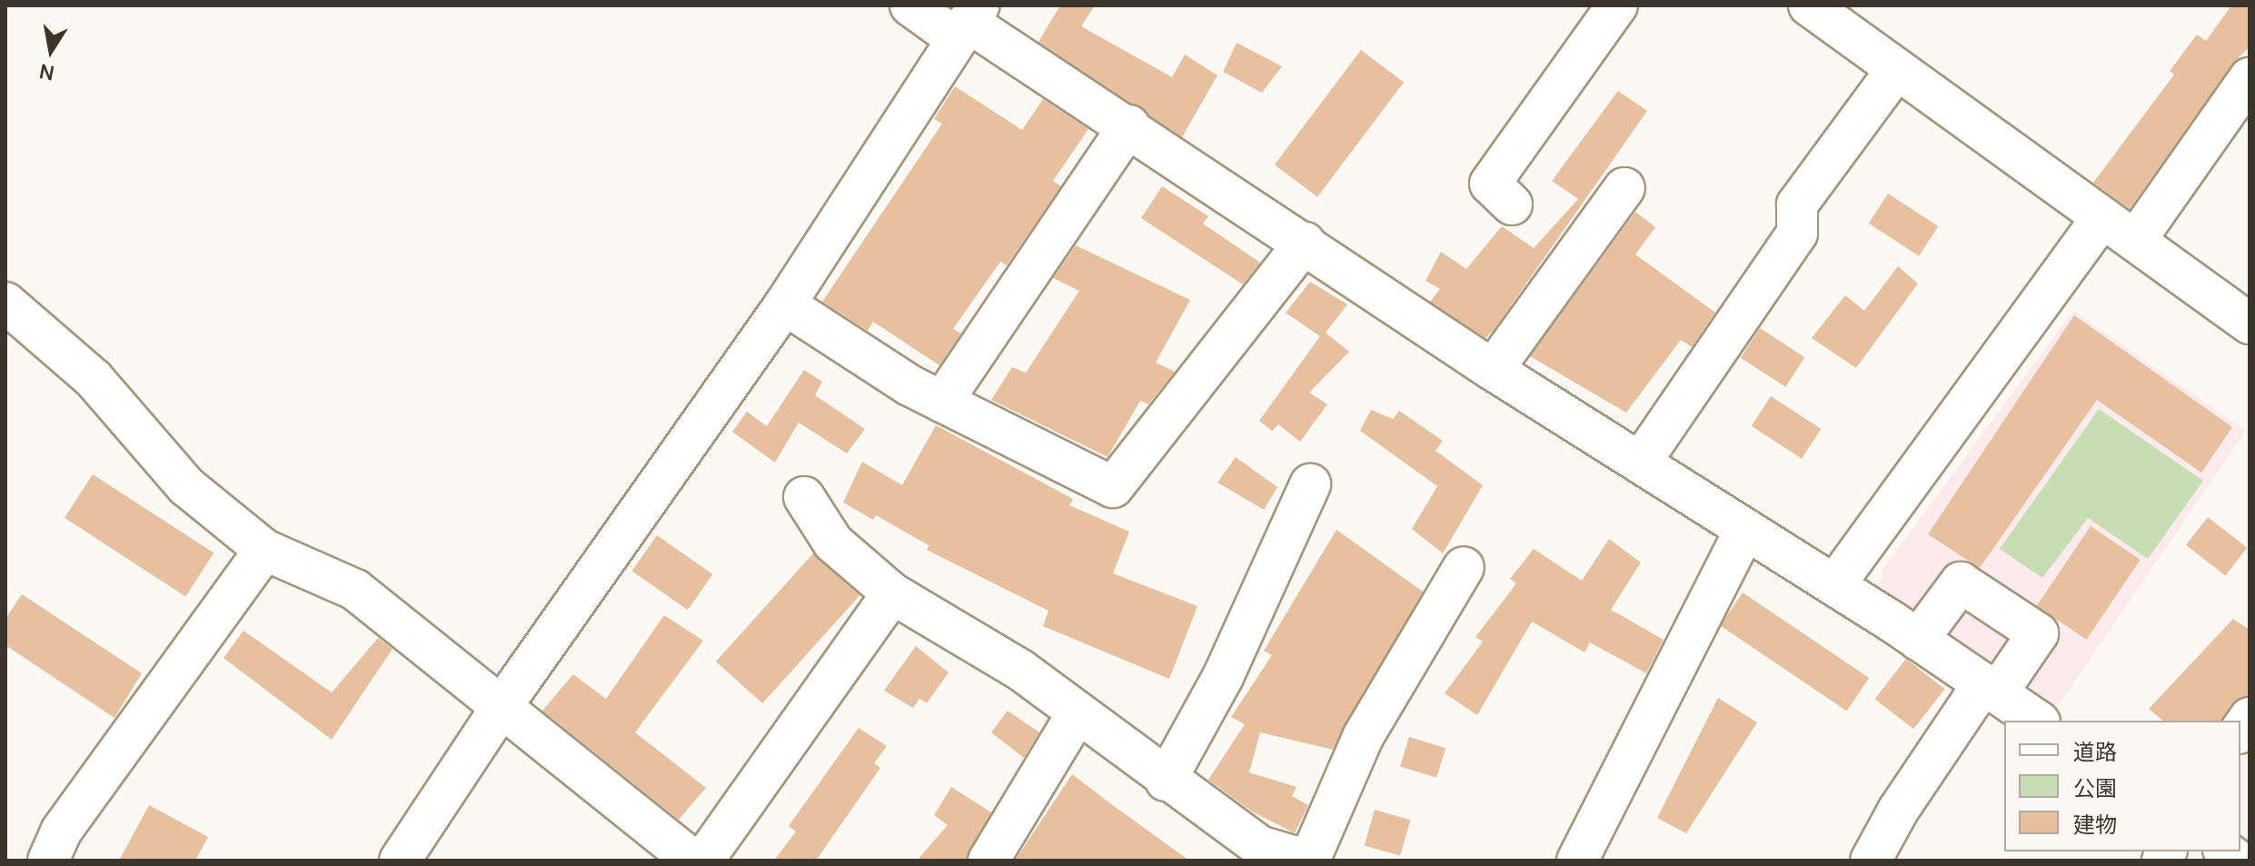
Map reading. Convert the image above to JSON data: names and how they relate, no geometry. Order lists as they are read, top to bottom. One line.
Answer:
{"legend":["道路","公園","建物"],"north":"bottom"}
